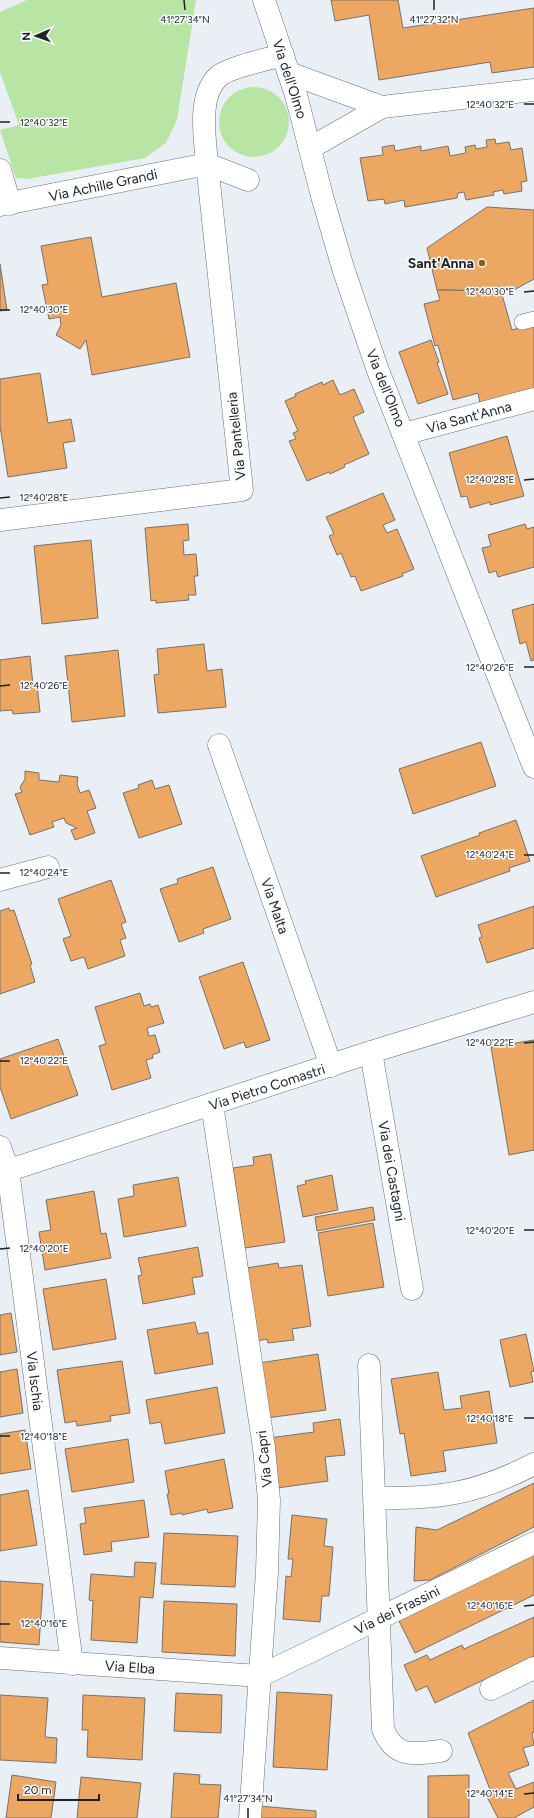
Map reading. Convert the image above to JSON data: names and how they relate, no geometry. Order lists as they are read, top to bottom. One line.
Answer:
{"streets":{"street":["Via dell'Olmo","Via Achille Grandi","Via Sant'Anna","Via Pantelleria","Via Malta","Via Pietro Comastri","Via dei Castagni","Via Ischia","Via Capri","Via dei Frassini","Via Elba"]},"crossings":[["Via dell'Olmo","Via Sant'Anna"],["Via Achille Grandi","Via Pantelleria"],["Via Malta","Via Pietro Comastri"],["Via Pietro Comastri","Via dei Castagni"],["Via Pietro Comastri","Via Ischia"],["Via Pietro Comastri","Via Capri"],["Via Ischia","Via Elba"],["Via Capri","Via dei Frassini"],["Via Capri","Via Elba"],["Via dei Frassini","Via Elba"]],"places":["Sant'Anna"],"scale_bar":"20 m","north":"left","coordinates":["41°27'34\"N","41°27'32\"N","12°40'32\"E","12°40'30\"E","12°40'28\"E","12°40'26\"E","12°40'24\"E","12°40'22\"E","12°40'20\"E","12°40'18\"E","12°40'16\"E","12°40'14\"E"]}
